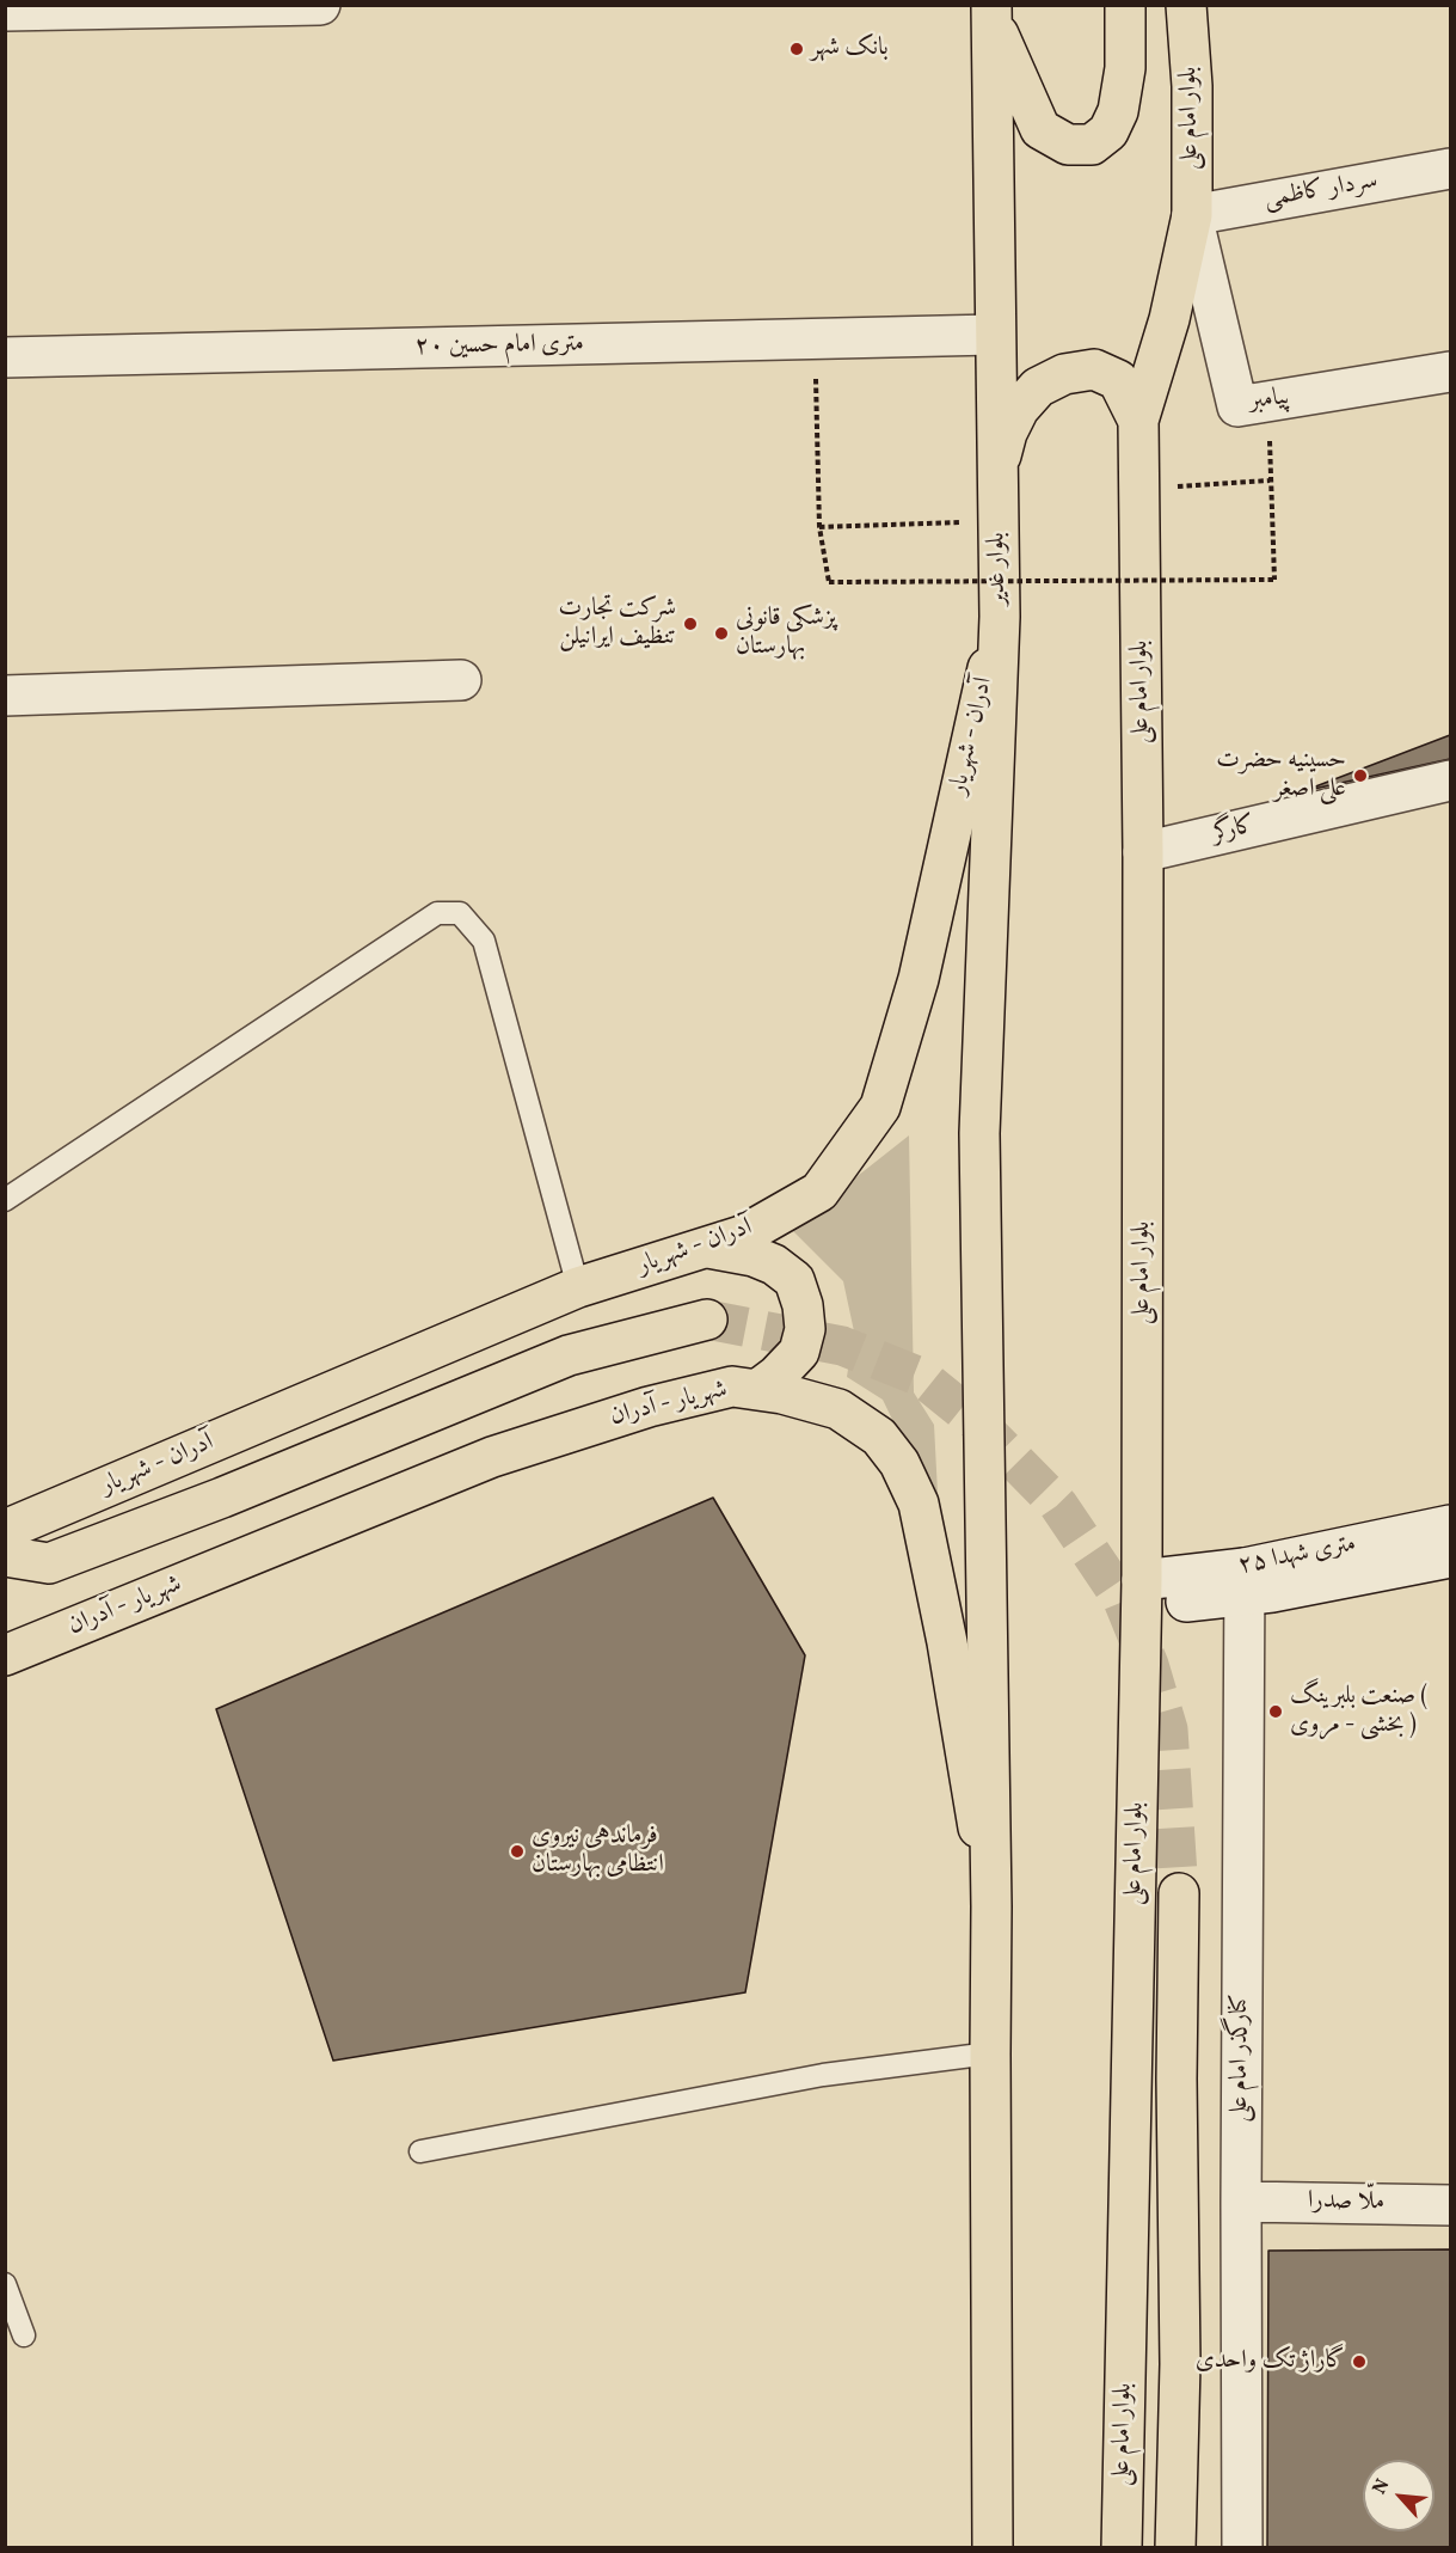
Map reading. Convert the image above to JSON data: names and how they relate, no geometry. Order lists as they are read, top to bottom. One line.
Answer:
{"streets":{"main road":["بلوار امام علی","بلوار غدیر","آدران - شهریار","شهریار - آدران"],"street":["سردار کاظمی","۲۰ متری امام حسین","پیامبر","کارگر","۲۵ متری شهدا","کنارگذر امام علی","ملّا صدرا"]},"crossings":[["بلوار امام علی","سردار کاظمی"],["بلوار امام علی","پیامبر"],["بلوار امام علی","کارگر"],["بلوار امام علی","۲۵ متری شهدا"],["سردار کاظمی","پیامبر"],["۲۰ متری امام حسین","بلوار غدیر"],["بلوار غدیر","آدران - شهریار"],["بلوار غدیر","شهریار - آدران"],["۲۵ متری شهدا","کنارگذر امام علی"],["کنارگذر امام علی","ملّا صدرا"]],"places":["بانک شهر","شرکت تجارت تنظیف ایرانیلن","پزشکی قانونی بهارستان","حسینیه حضرت علی اصغر","صنعت بلبرینگ ( بخشی - مروی )","فرماندهی نیروی انتظامی بهارستان","گاراژ تک واحدی"],"north":"top left"}
